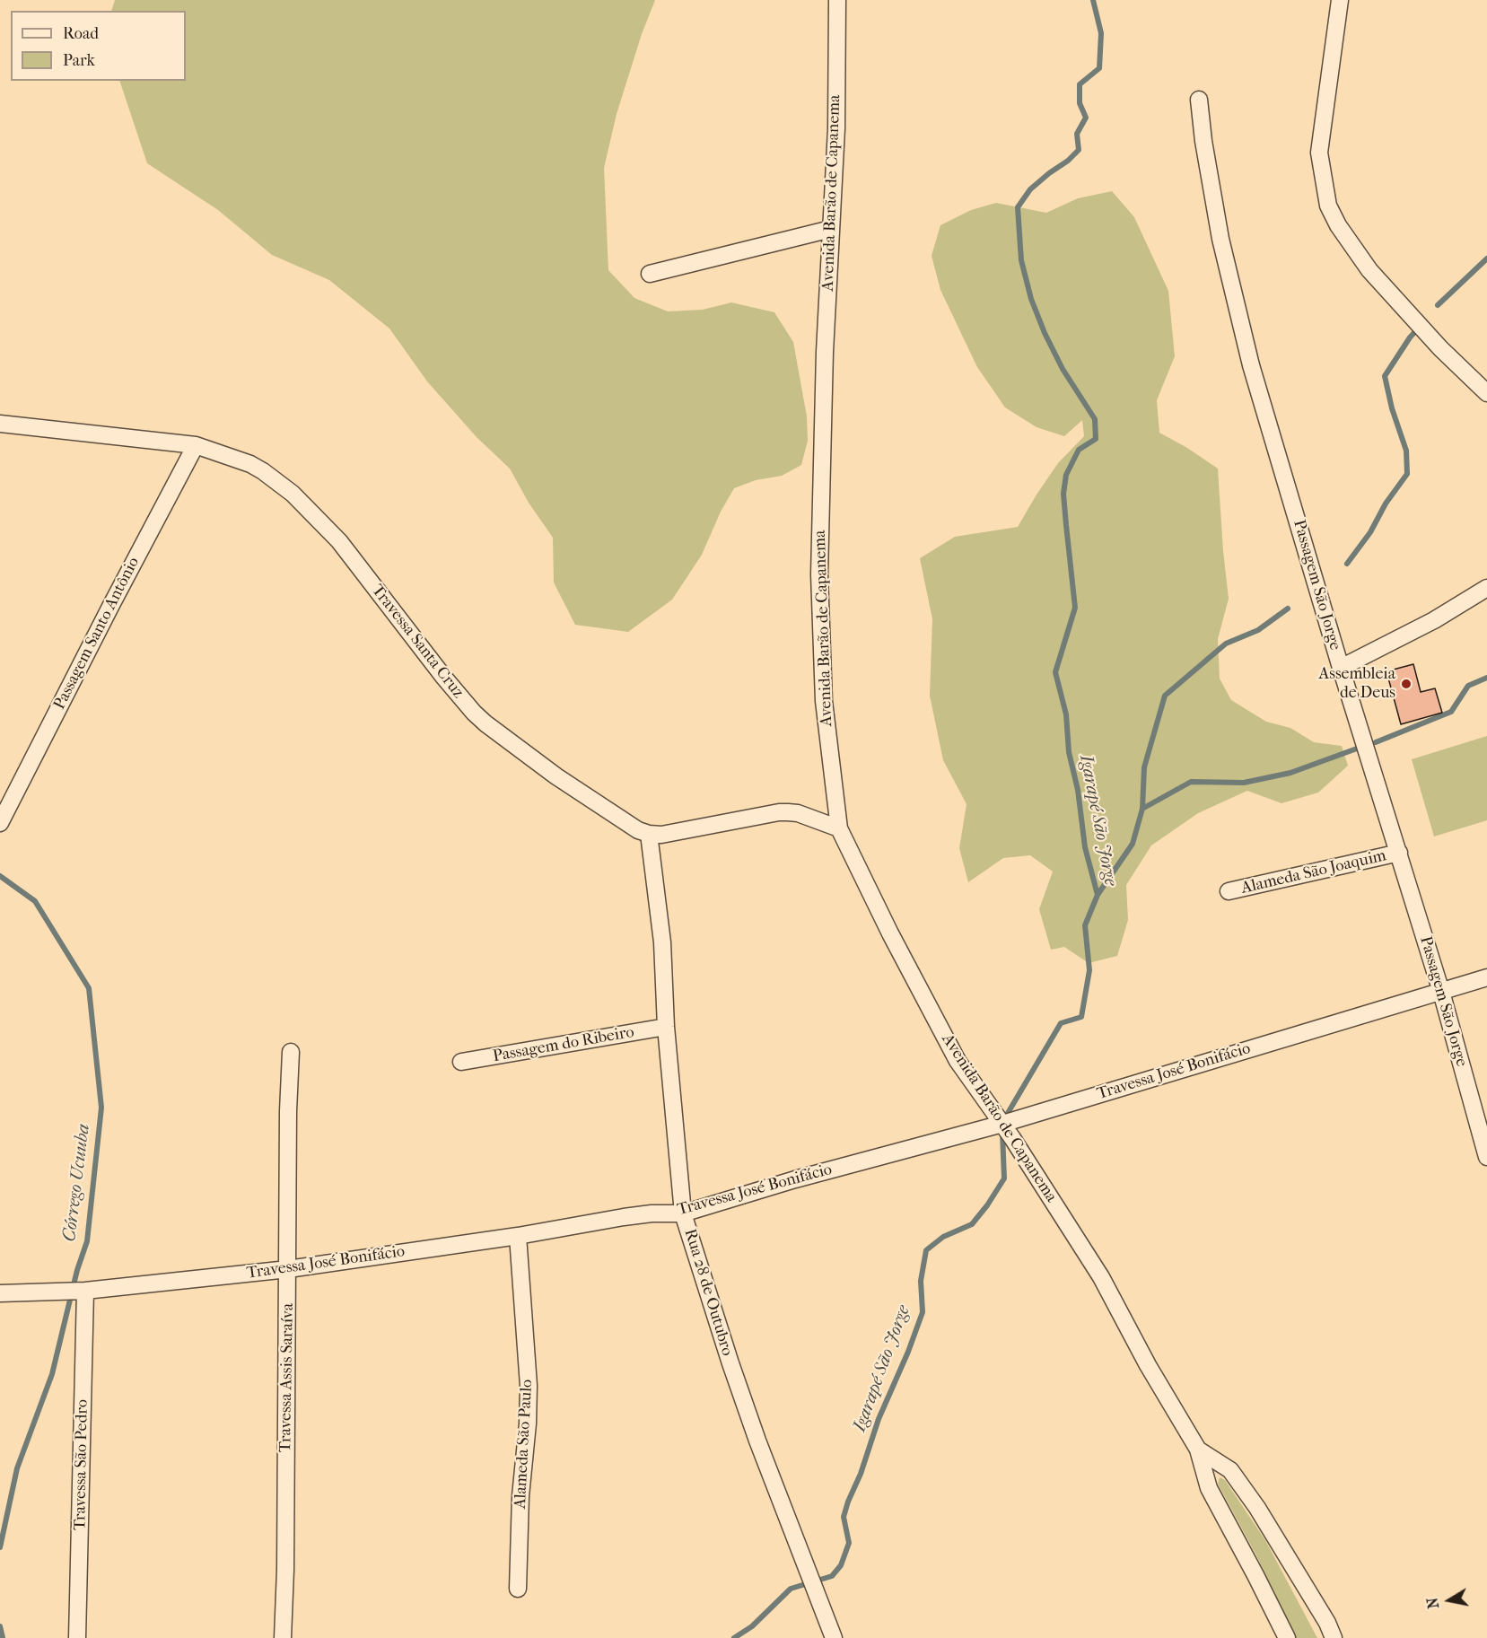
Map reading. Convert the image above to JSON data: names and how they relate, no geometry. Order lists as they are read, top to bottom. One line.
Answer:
{"streets":{"street":["Avenida Barão de Capanema","Passagem São Jorge","Passagem Santo Antônio","Travessa Santa Cruz","Alameda São Joaquim","Passagem do Ribeiro","Travessa José Bonifácio","Rua 28 de Outubro","Travessa Assis Saraíva","Alameda São Paulo","Travessa São Pedro"]},"crossings":[["Avenida Barão de Capanema","Travessa Santa Cruz"],["Avenida Barão de Capanema","Travessa José Bonifácio"],["Passagem São Jorge","Alameda São Joaquim"],["Passagem São Jorge","Travessa José Bonifácio"],["Passagem Santo Antônio","Travessa Santa Cruz"],["Travessa Santa Cruz","Rua 28 de Outubro"],["Passagem do Ribeiro","Rua 28 de Outubro"],["Travessa José Bonifácio","Rua 28 de Outubro"],["Travessa José Bonifácio","Travessa Assis Saraíva"],["Travessa José Bonifácio","Alameda São Paulo"],["Travessa José Bonifácio","Travessa São Pedro"]],"water":["Igarapé São Jorge","Córrego Ucuuba"],"places":["Assembleia de Deus"],"legend":["Road","Park"],"north":"left"}
